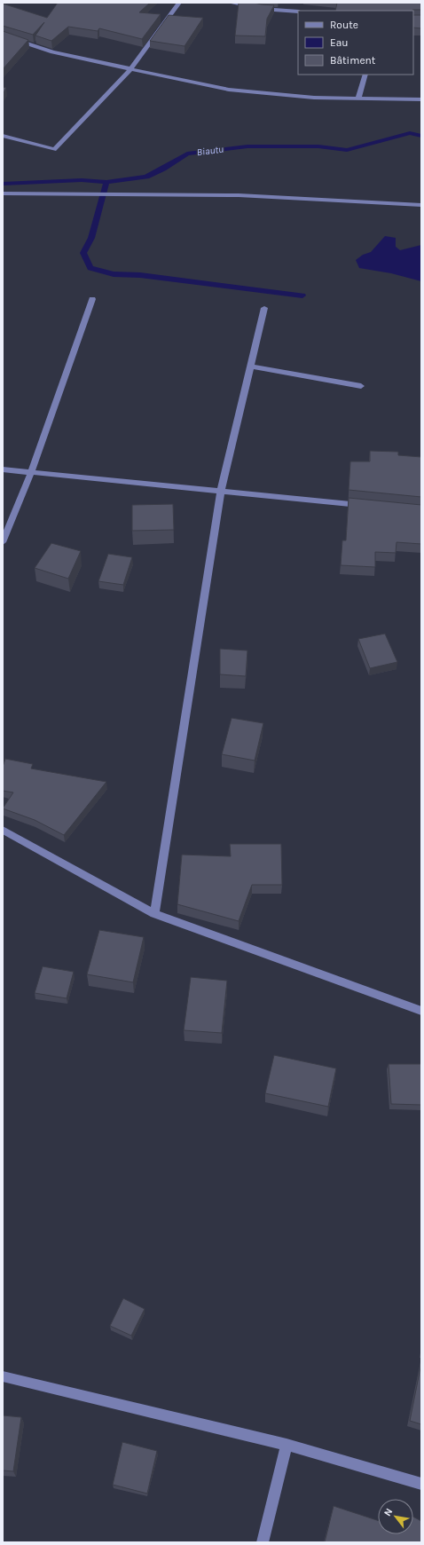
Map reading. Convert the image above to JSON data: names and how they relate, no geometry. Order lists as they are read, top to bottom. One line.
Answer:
{"water":["Biautu"],"legend":["Route","Eau","Bâtiment"],"north":"top left"}
